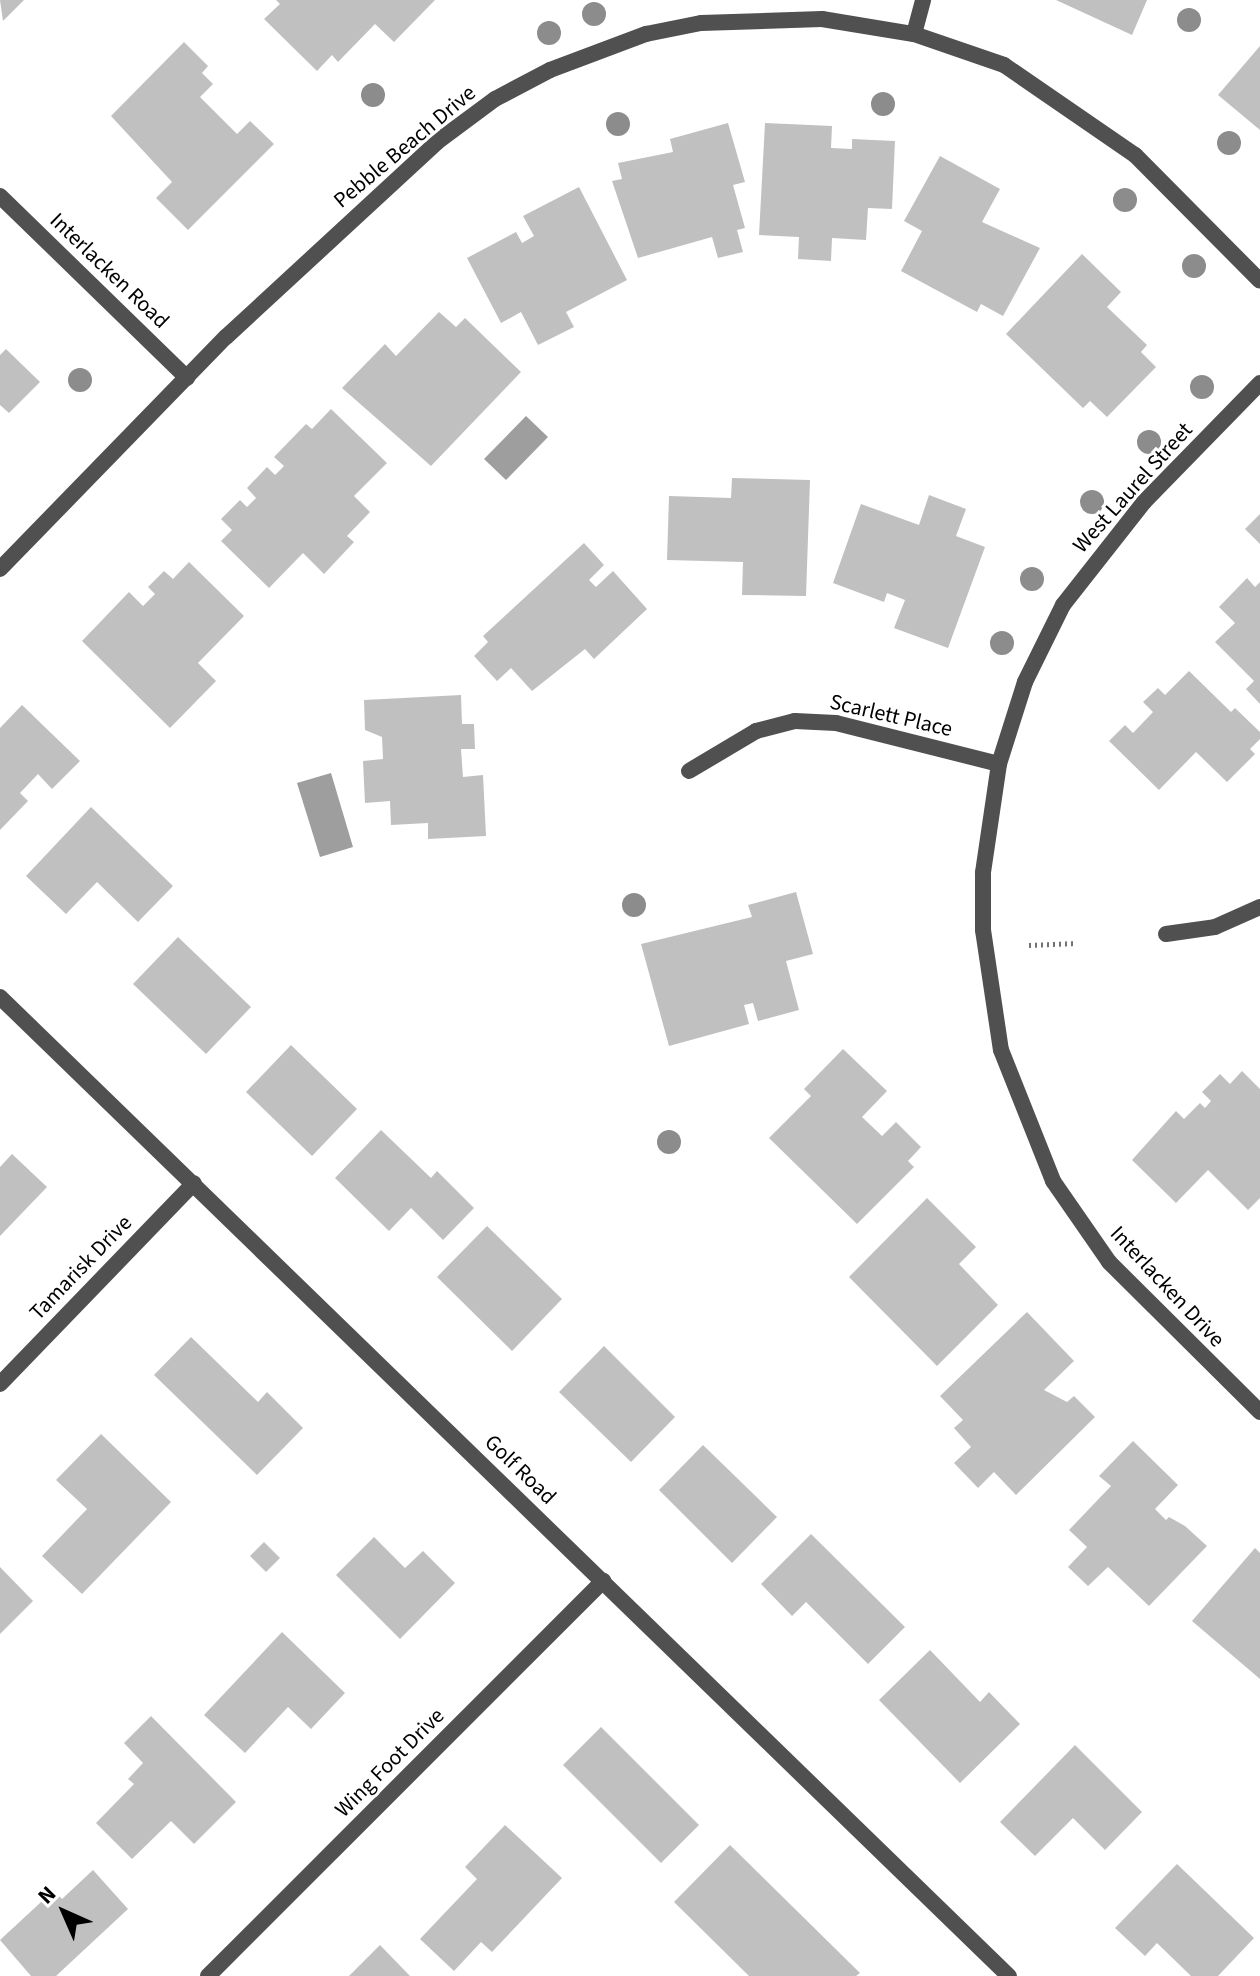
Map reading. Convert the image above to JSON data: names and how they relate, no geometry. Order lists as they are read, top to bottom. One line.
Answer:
{"streets":{"street":["Pebble Beach Drive","Interlacken Road","West Laurel Street","Scarlett Place","Tamarisk Drive","Interlacken Drive","Golf Road","Wing Foot Drive"]},"crossings":[["Pebble Beach Drive","Interlacken Road"],["West Laurel Street","Scarlett Place"],["West Laurel Street","Interlacken Drive"],["Scarlett Place","Interlacken Drive"],["Tamarisk Drive","Golf Road"],["Golf Road","Wing Foot Drive"]],"north":"top left"}
